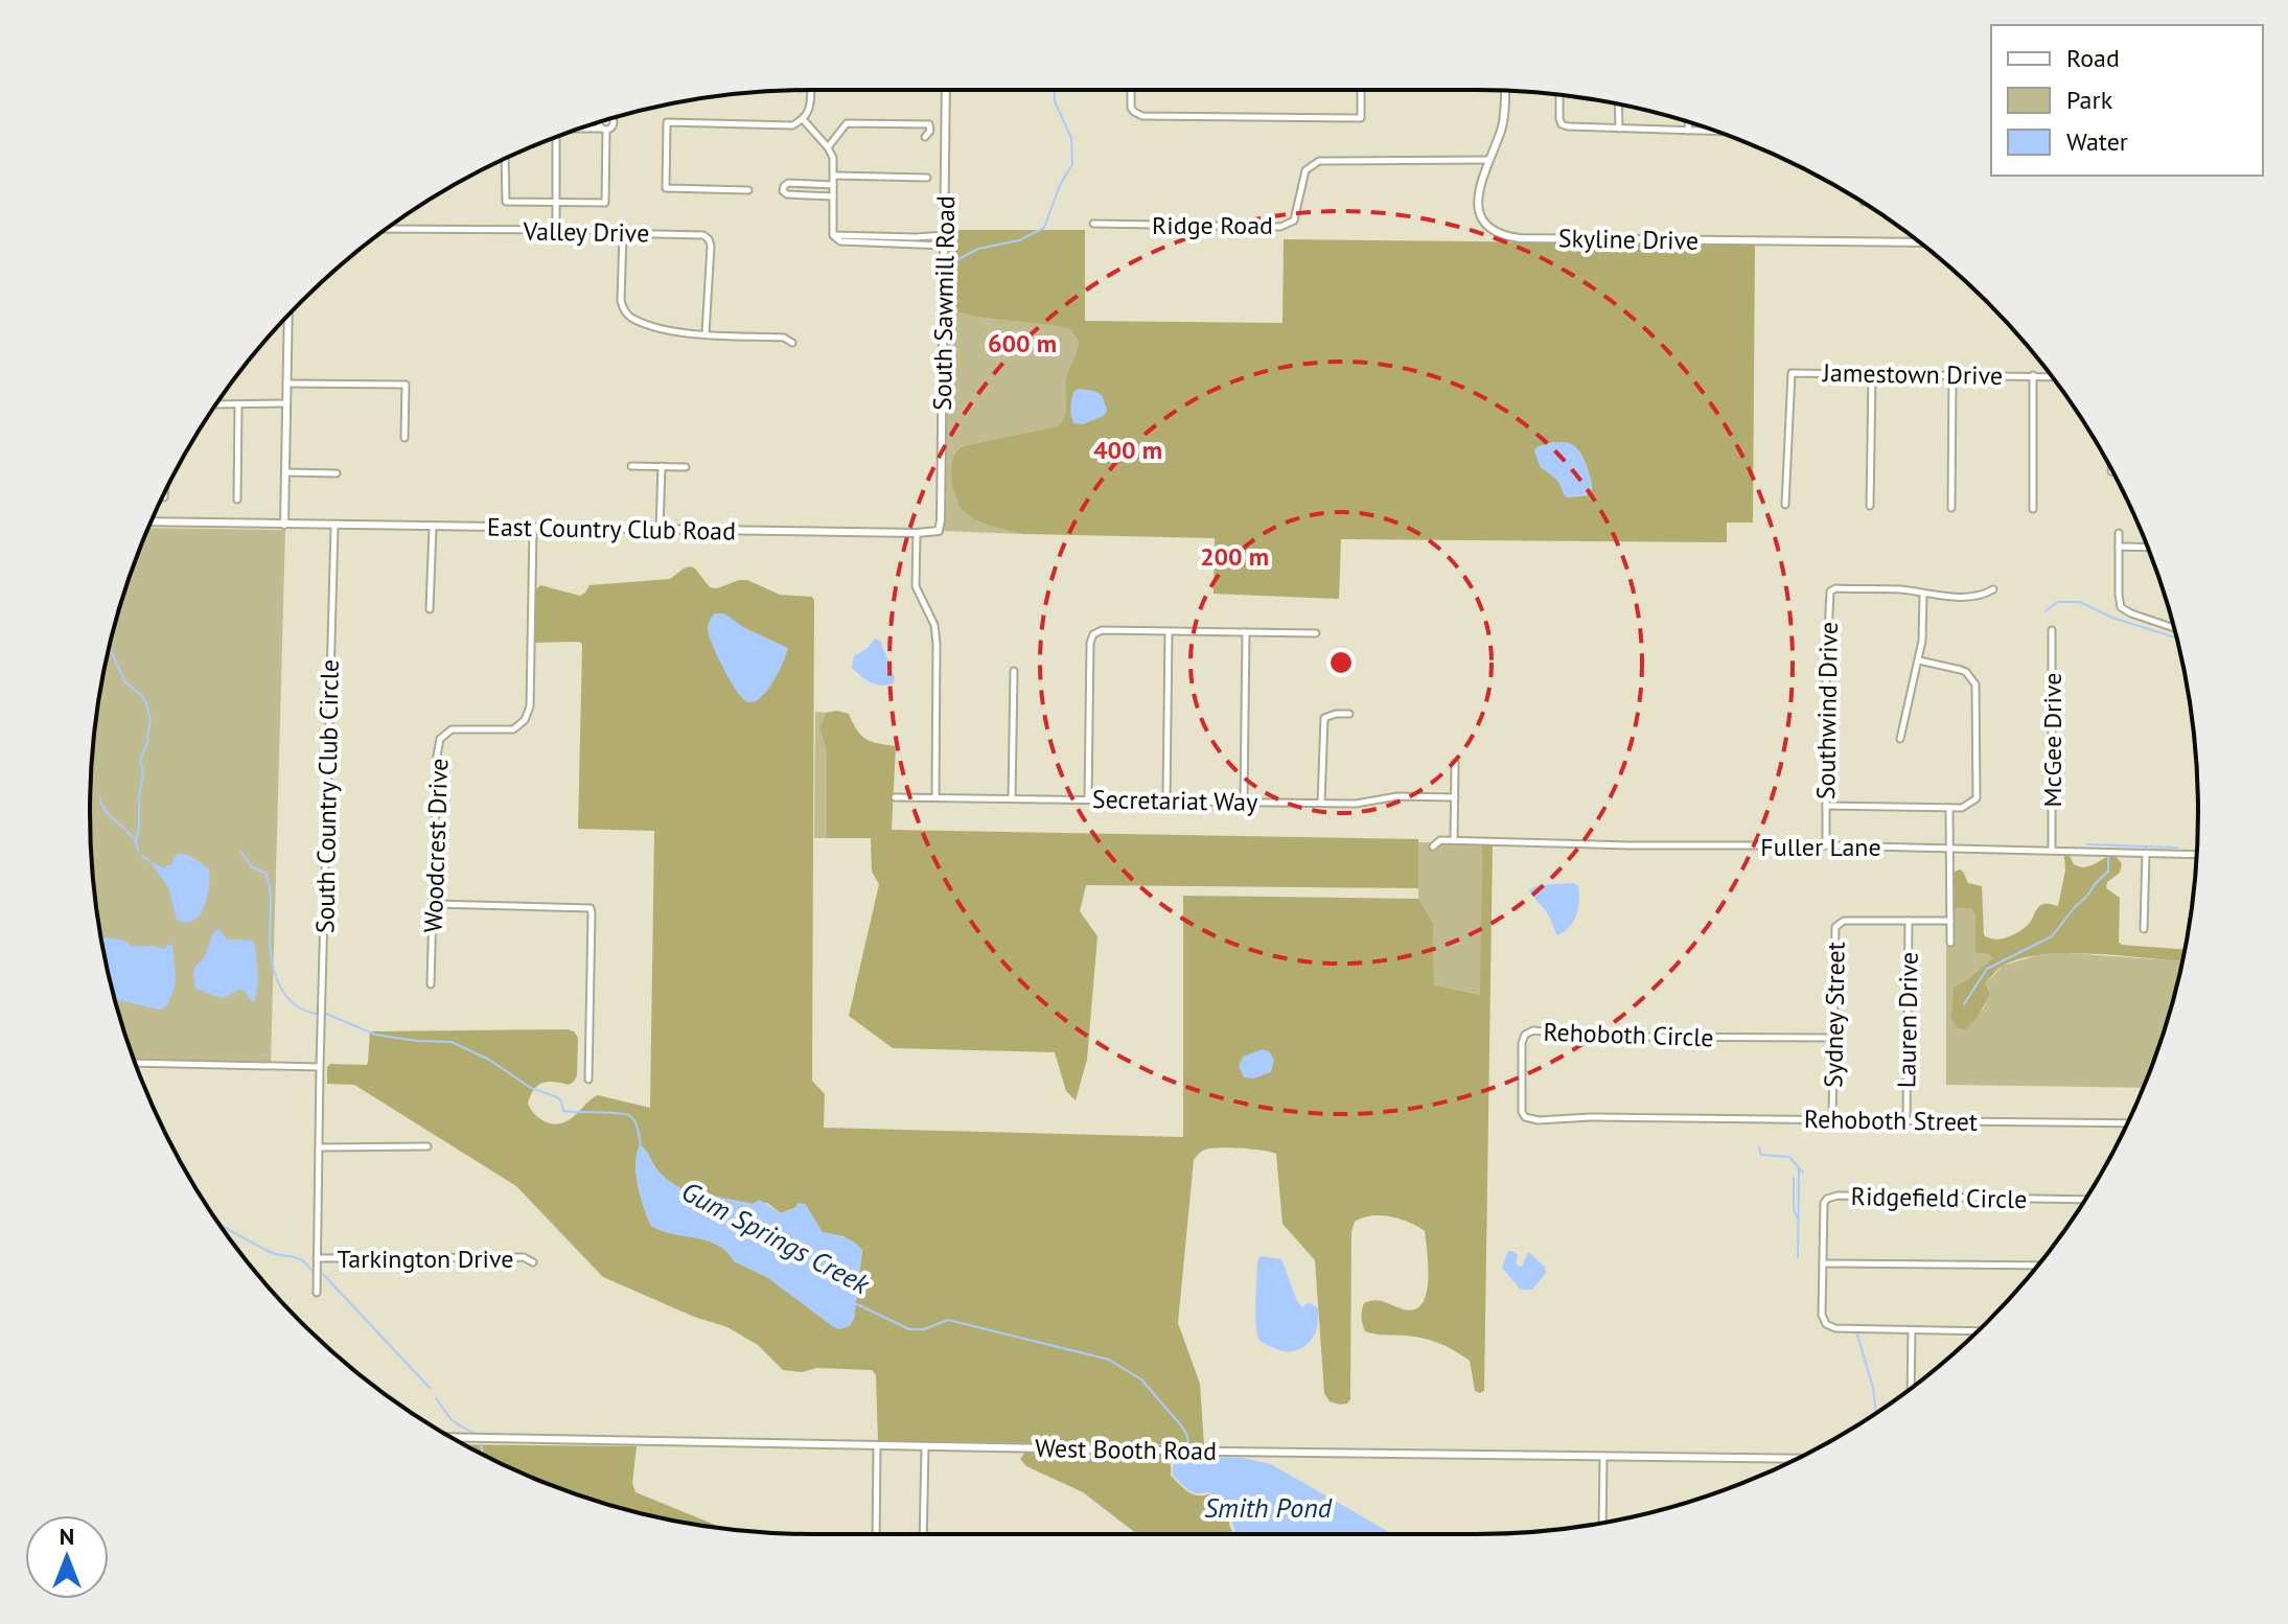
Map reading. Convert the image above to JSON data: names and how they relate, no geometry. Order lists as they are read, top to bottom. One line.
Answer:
{"streets":{"street":["Ridge Road","Valley Drive","Skyline Drive","South Sawmill Road","Jamestown Drive","East Country Club Road","Southwind Drive","McGee Drive","South Country Club Circle","Secretariat Way","Woodcrest Drive","Fuller Lane","Sydney Street","Lauren Drive","Rehoboth Circle","Rehoboth Street","Ridgefield Circle","Tarkington Drive","West Booth Road"]},"crossings":[["Ridge Road","Skyline Drive"],["South Sawmill Road","East Country Club Road"],["East Country Club Road","South Country Club Circle"],["East Country Club Road","Woodcrest Drive"],["Southwind Drive","Fuller Lane"],["McGee Drive","Fuller Lane"],["South Country Club Circle","Tarkington Drive"],["Sydney Street","Lauren Drive"],["Sydney Street","Rehoboth Circle"],["Sydney Street","Rehoboth Street"],["Lauren Drive","Rehoboth Street"],["Rehoboth Circle","Rehoboth Street"]],"water":["Gum Springs Creek","Smith Pond"],"legend":["Road","Park","Water"],"north":"top","rings":["600 m","400 m","200 m"]}
